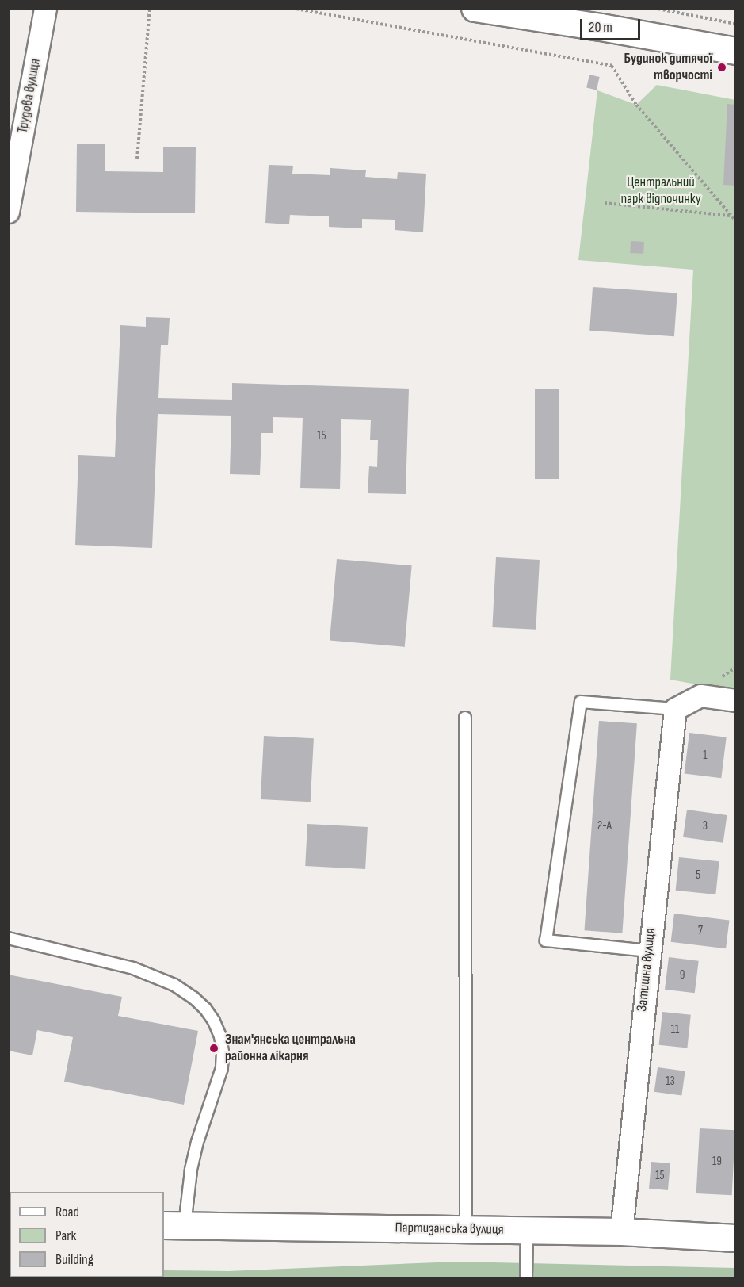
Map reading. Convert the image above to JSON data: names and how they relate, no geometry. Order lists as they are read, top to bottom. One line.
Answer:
{"streets":{"street":["Трудова вулиця","Затишна вулиця","Партизанська вулиця"]},"crossings":[["Затишна вулиця","Партизанська вулиця"]],"parks":["Центральний парк відпочинку"],"places":["Будинок дитячої творчості","Знам'янська центральна районна лікарня"],"house_numbers":["15","1","2-А","3","5","7","9","11","13","19","15"],"legend":["Road","Park","Building"],"scale_bar":"20 m"}
